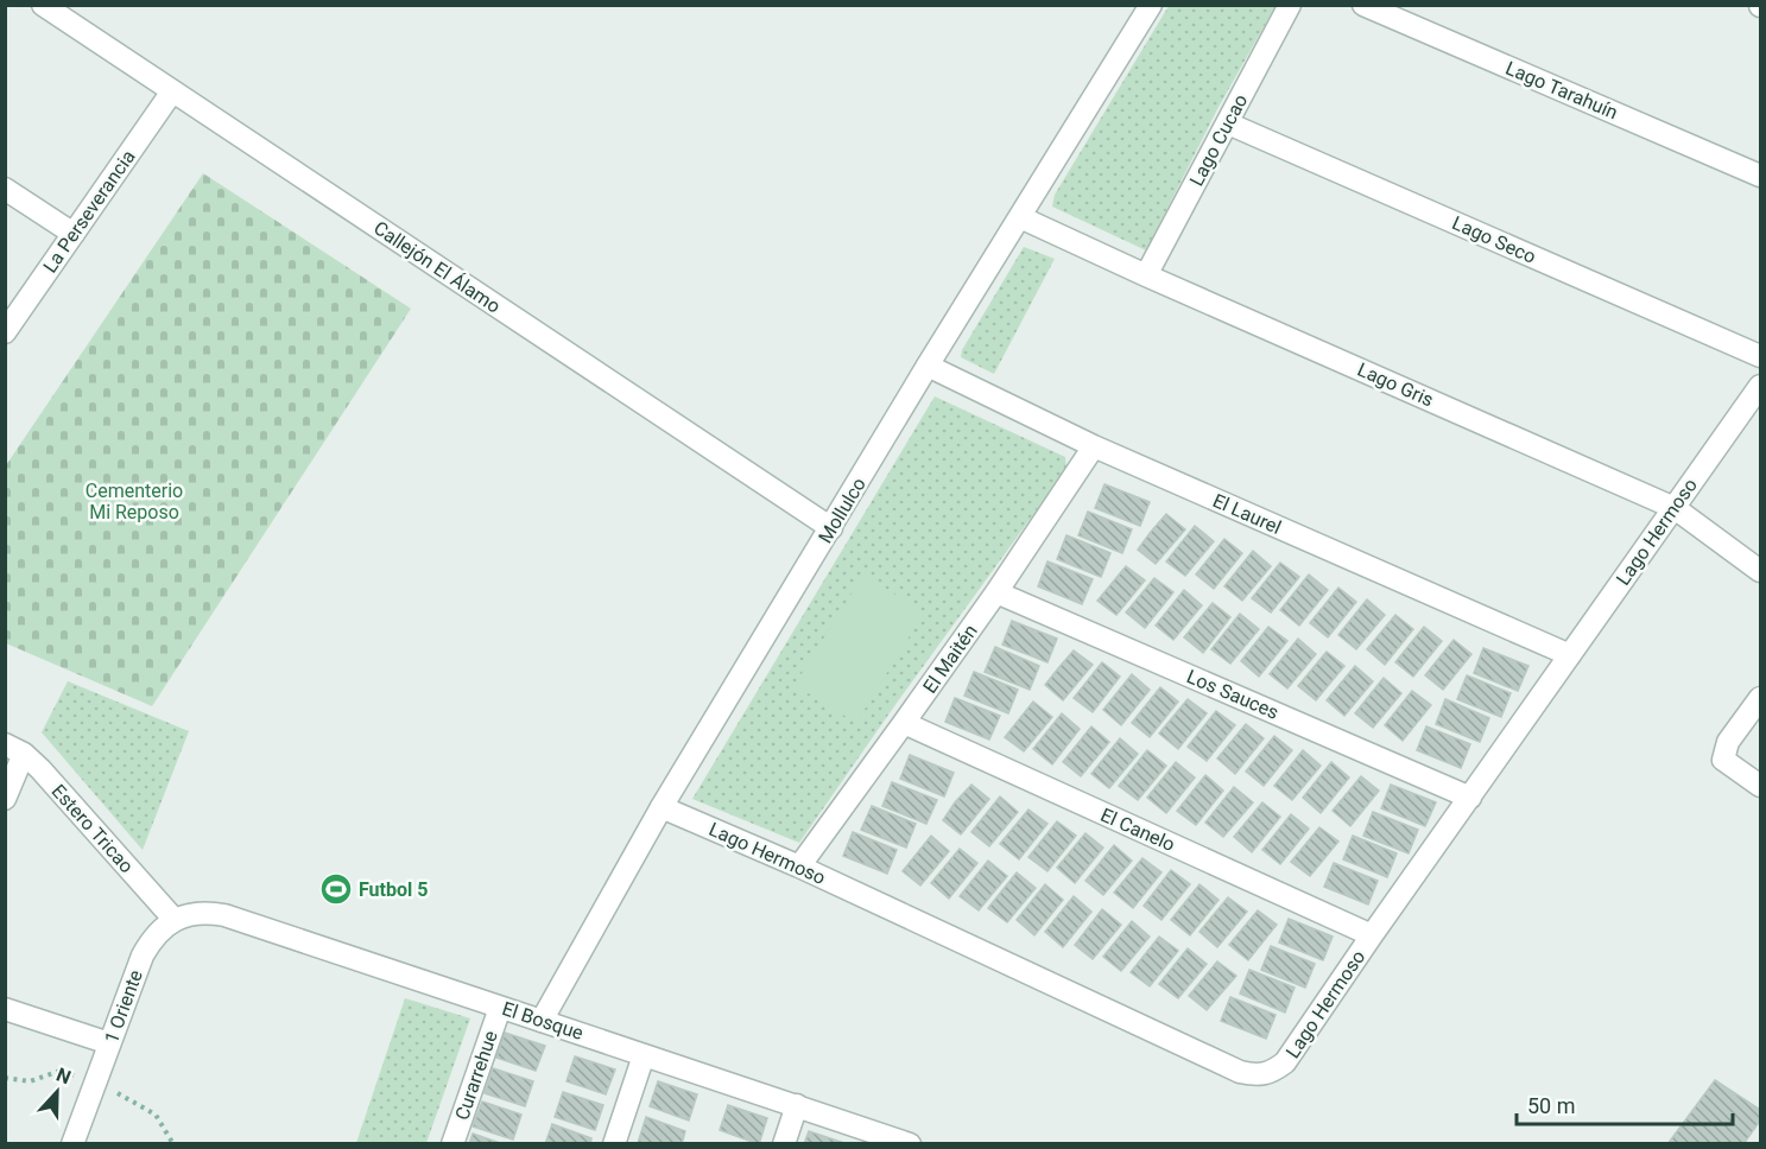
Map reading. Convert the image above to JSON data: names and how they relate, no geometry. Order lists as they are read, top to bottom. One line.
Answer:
{"streets":{"street":["Lago Tarahuín","Lago Cucao","La Perseverancia","Lago Seco","Callejón El Álamo","Lago Gris","Mollulco","El Laurel","Lago Hermoso","El Maitén","Los Sauces","Estero Tricao","El Canelo","1 Oriente","El Bosque","Curarrehue"]},"crossings":[["Lago Cucao","Lago Seco"],["Lago Cucao","Lago Gris"],["La Perseverancia","Callejón El Álamo"],["Callejón El Álamo","Mollulco"],["Lago Gris","Mollulco"],["Lago Gris","Lago Hermoso"],["Mollulco","El Laurel"],["Mollulco","Lago Hermoso"],["Mollulco","El Bosque"],["El Laurel","Lago Hermoso"],["El Laurel","El Maitén"],["Lago Hermoso","El Maitén"],["Lago Hermoso","Los Sauces"],["Lago Hermoso","El Canelo"],["El Maitén","Los Sauces"],["El Maitén","El Canelo"],["Estero Tricao","1 Oriente"],["Estero Tricao","El Bosque"],["1 Oriente","El Bosque"],["El Bosque","Curarrehue"]],"parks":["Cementerio Mi Reposo"],"places":{"sports":["Futbol 5"]},"scale_bar":"50 m","north":"top"}
